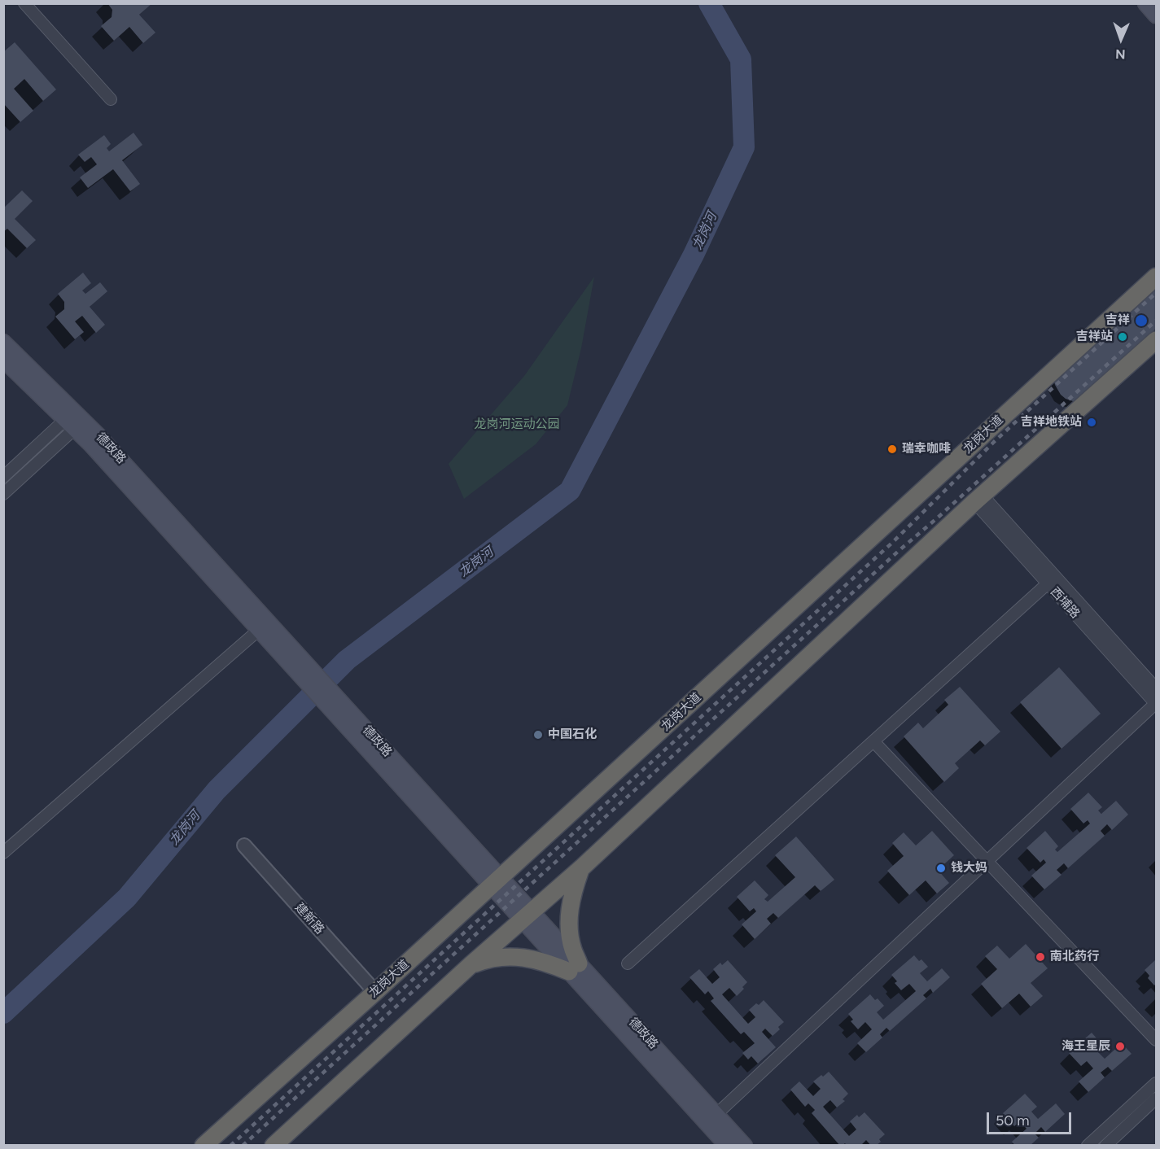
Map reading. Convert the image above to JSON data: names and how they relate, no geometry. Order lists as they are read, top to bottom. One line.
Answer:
{"streets":{"highway":["龙岗大道"],"main road":["德政路"],"street":["西埔路","建新路"]},"crossings":[["龙岗大道","德政路"],["龙岗大道","建新路"]],"water":["龙岗河"],"parks":["龙岗河运动公园"],"places":["吉祥","吉祥站","吉祥地铁站","瑞幸咖啡","中国石化","钱大妈","南北药行","海王星辰"],"scale_bar":"50 m","north":"bottom"}
